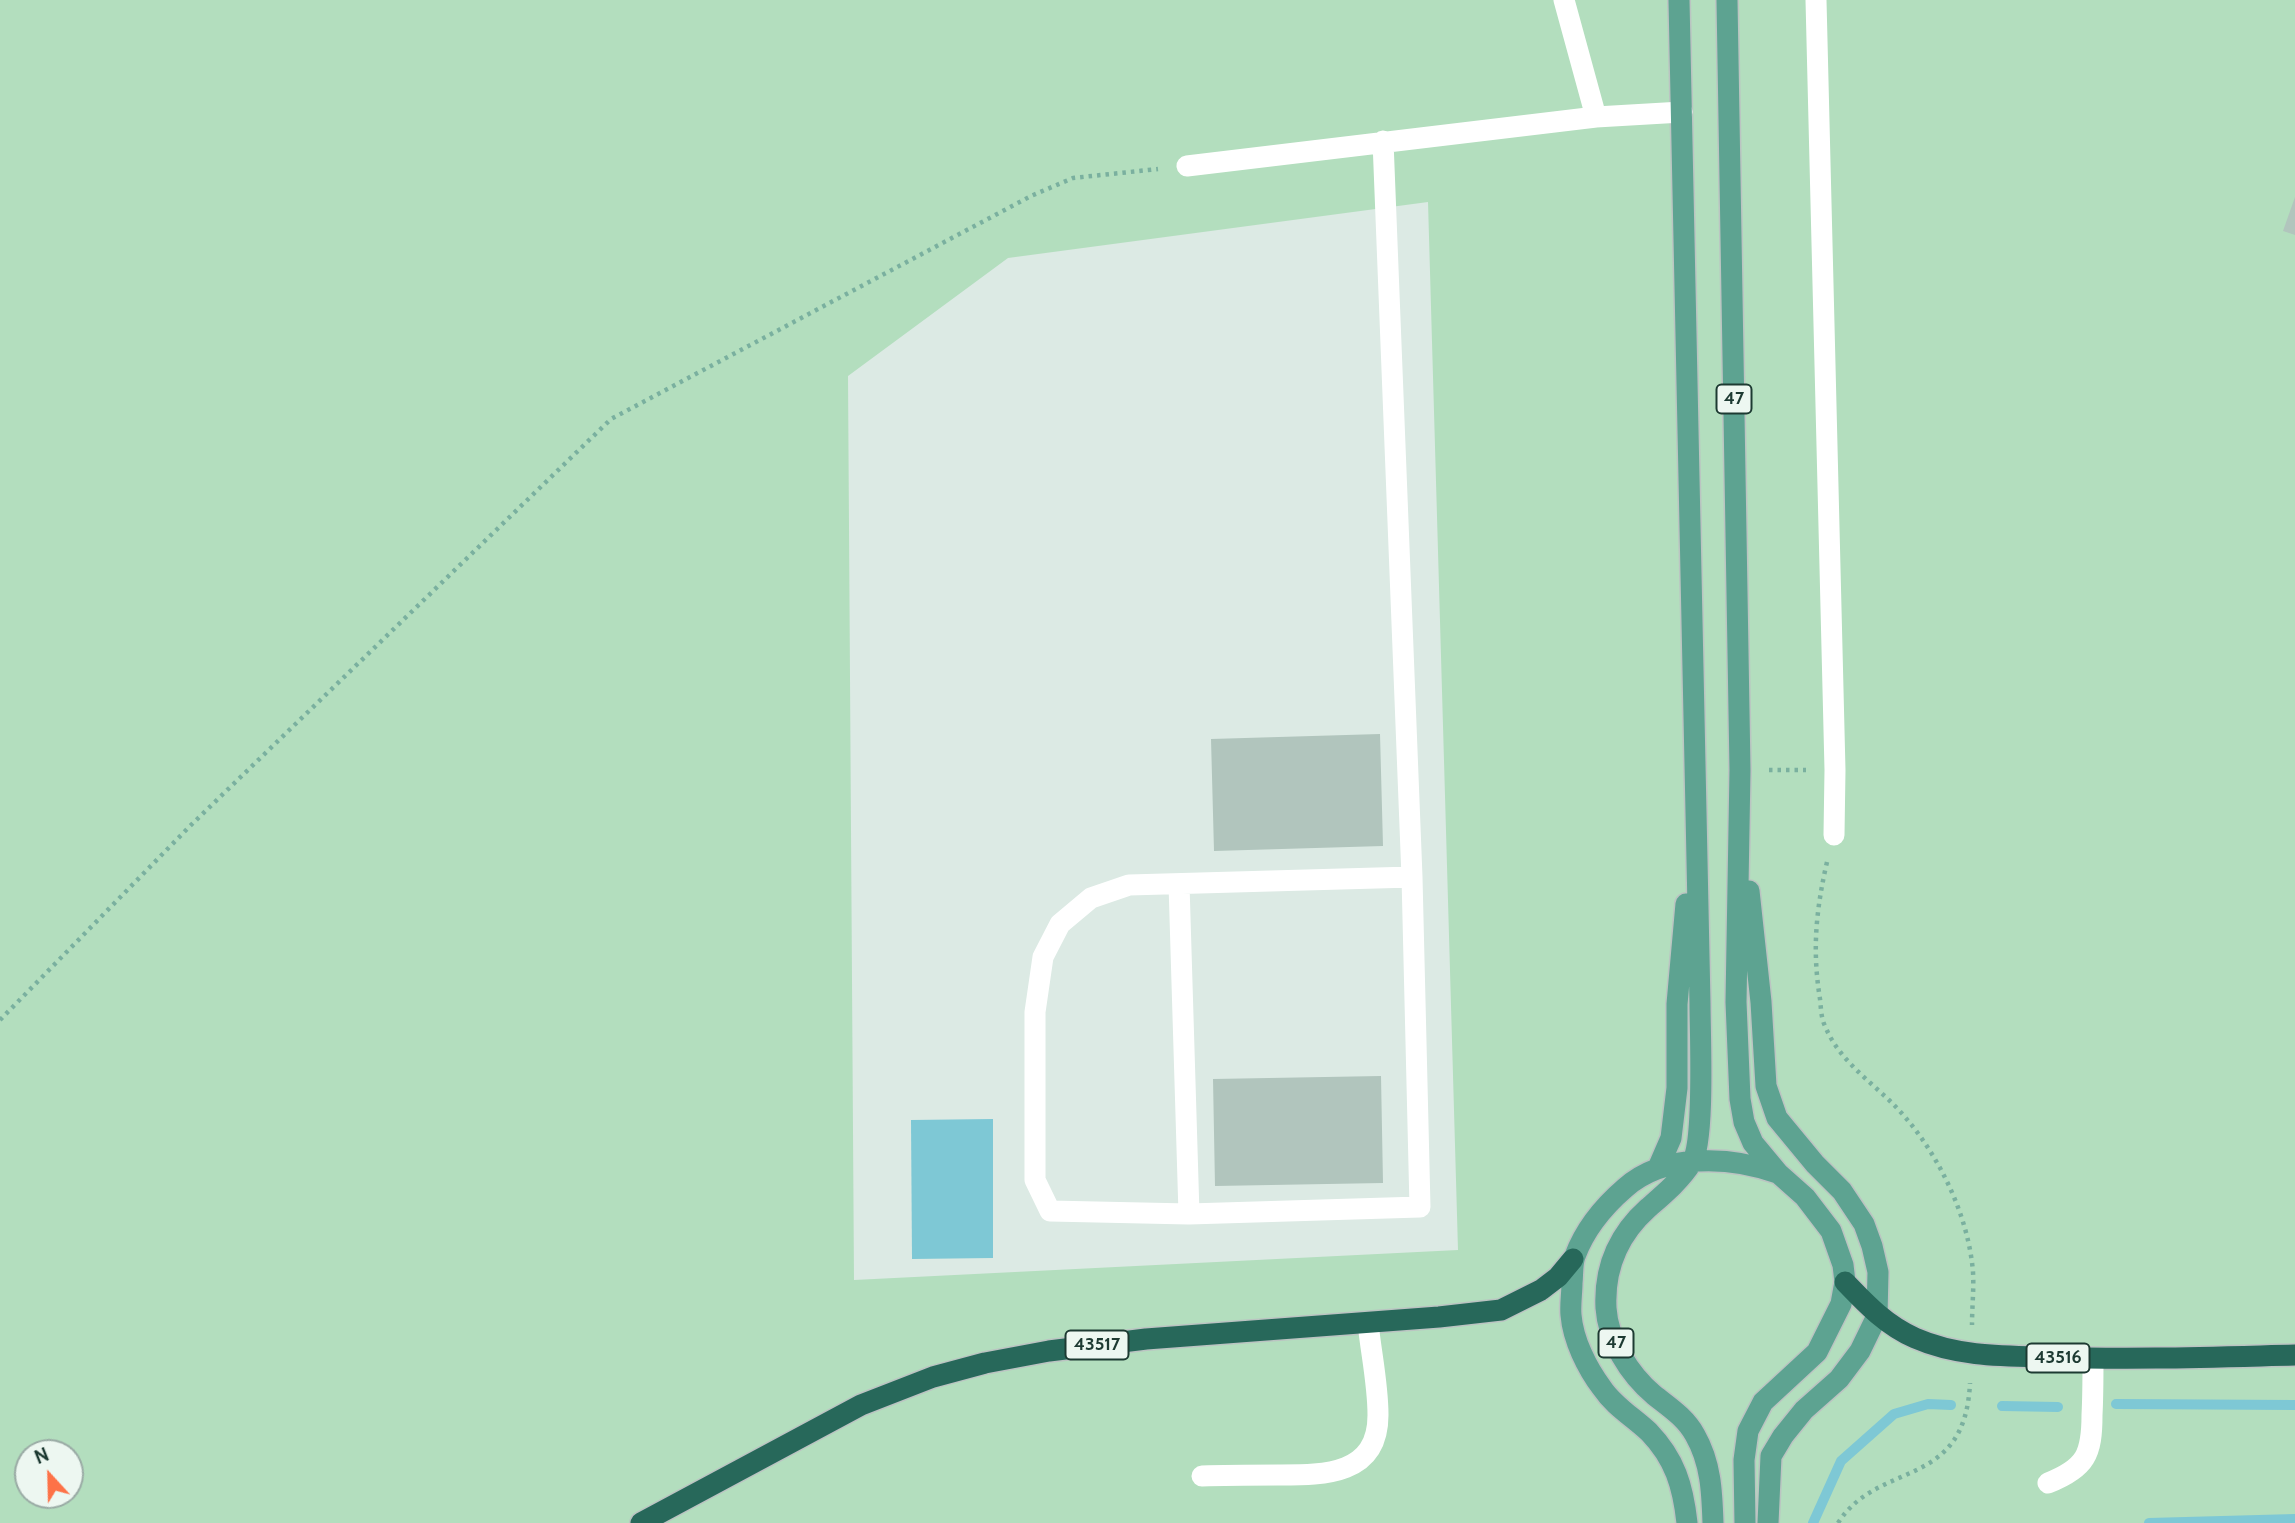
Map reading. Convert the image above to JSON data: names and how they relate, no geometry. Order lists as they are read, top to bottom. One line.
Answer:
{"streets":{"highway":["43517","43516"],"main road":["47"]},"crossings":[["47","43517"],["47","43516"]],"north":"top"}
